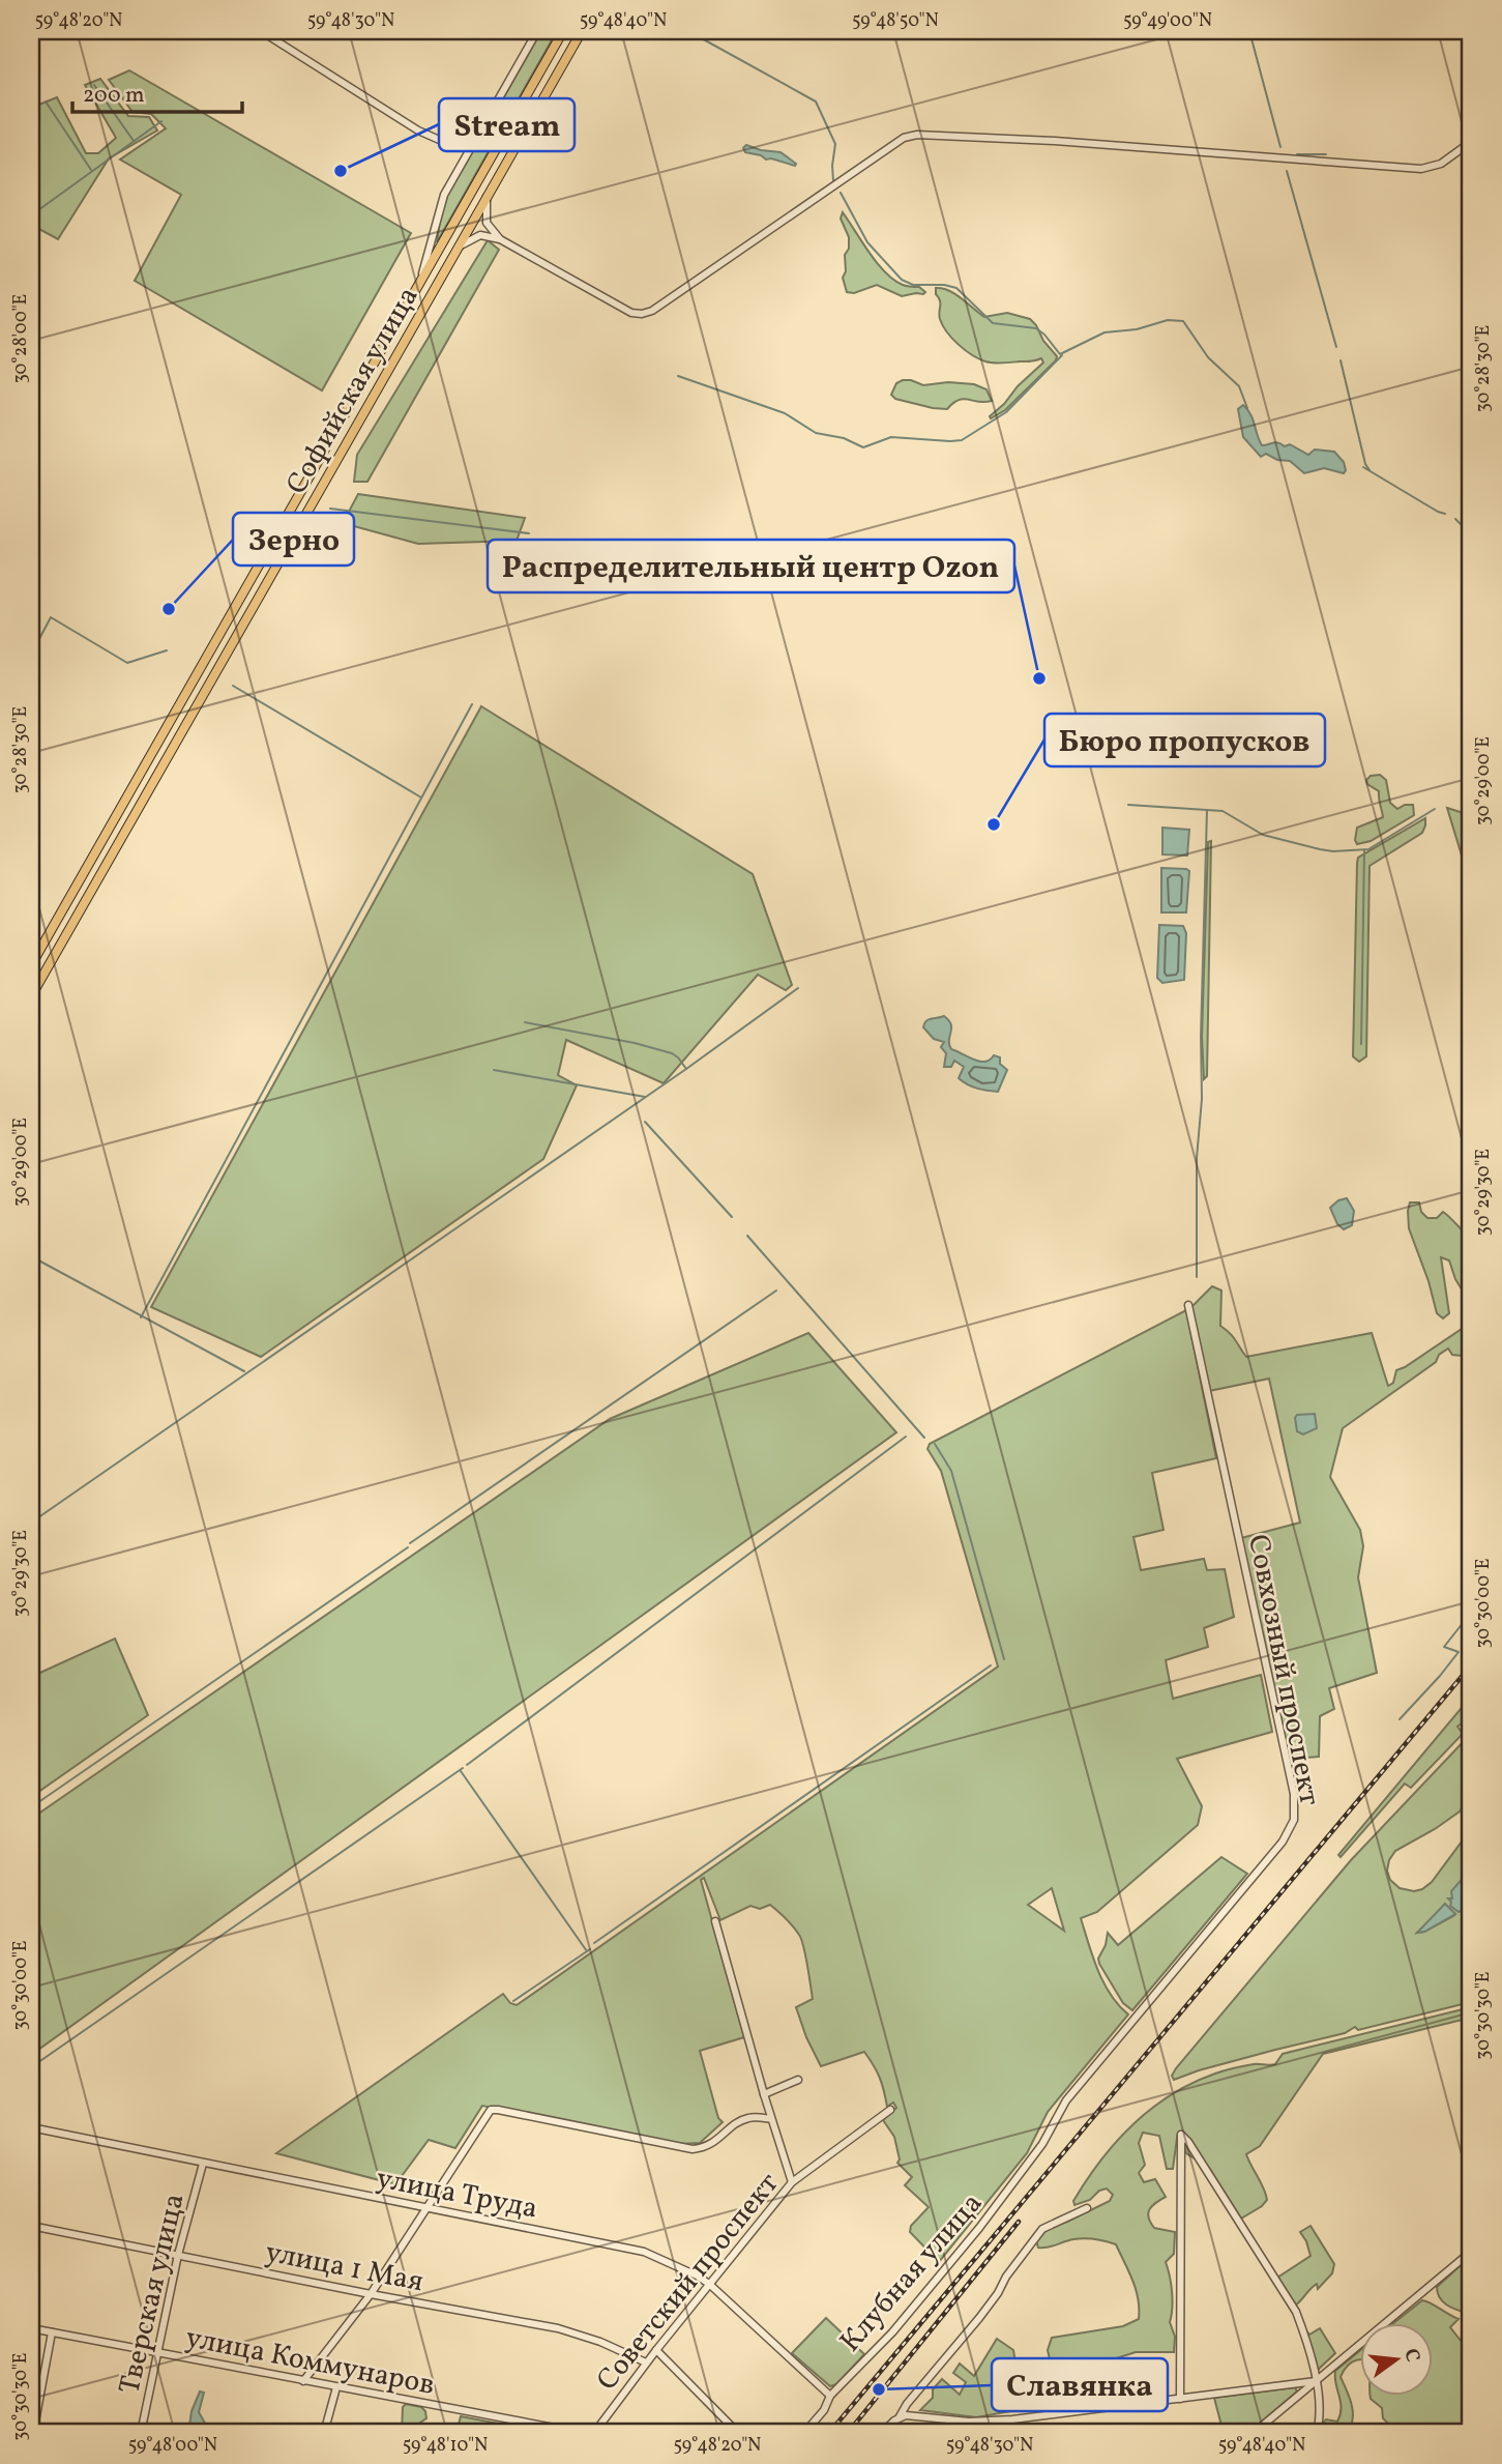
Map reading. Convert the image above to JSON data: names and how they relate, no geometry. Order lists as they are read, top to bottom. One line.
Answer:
{"streets":{"main road":["Софийская улица"],"street":["Совхозный проспект","улица Труда","улица 1 Мая","Клубная улица","Советский проспект","Тверская улица","улица Коммунаров"]},"crossings":[["Совхозный проспект","Клубная улица"],["улица Труда","Клубная улица"],["улица Труда","Советский проспект"],["улица Труда","Тверская улица"],["улица 1 Мая","Советский проспект"],["улица 1 Мая","Тверская улица"],["Тверская улица","улица Коммунаров"]],"places":["Stream","Зерно","Распределительный центр Ozon","Бюро пропусков","Славянка"],"scale_bar":"200 m","north":"right","coordinates":["59°48'20\"N","59°48'30\"N","59°48'40\"N","59°48'50\"N","59°49'00\"N","30°28'00\"E","30°28'30\"E","30°29'00\"E","30°29'30\"E","30°30'00\"E","30°30'30\"E","59°48'00\"N","59°48'10\"N"]}
